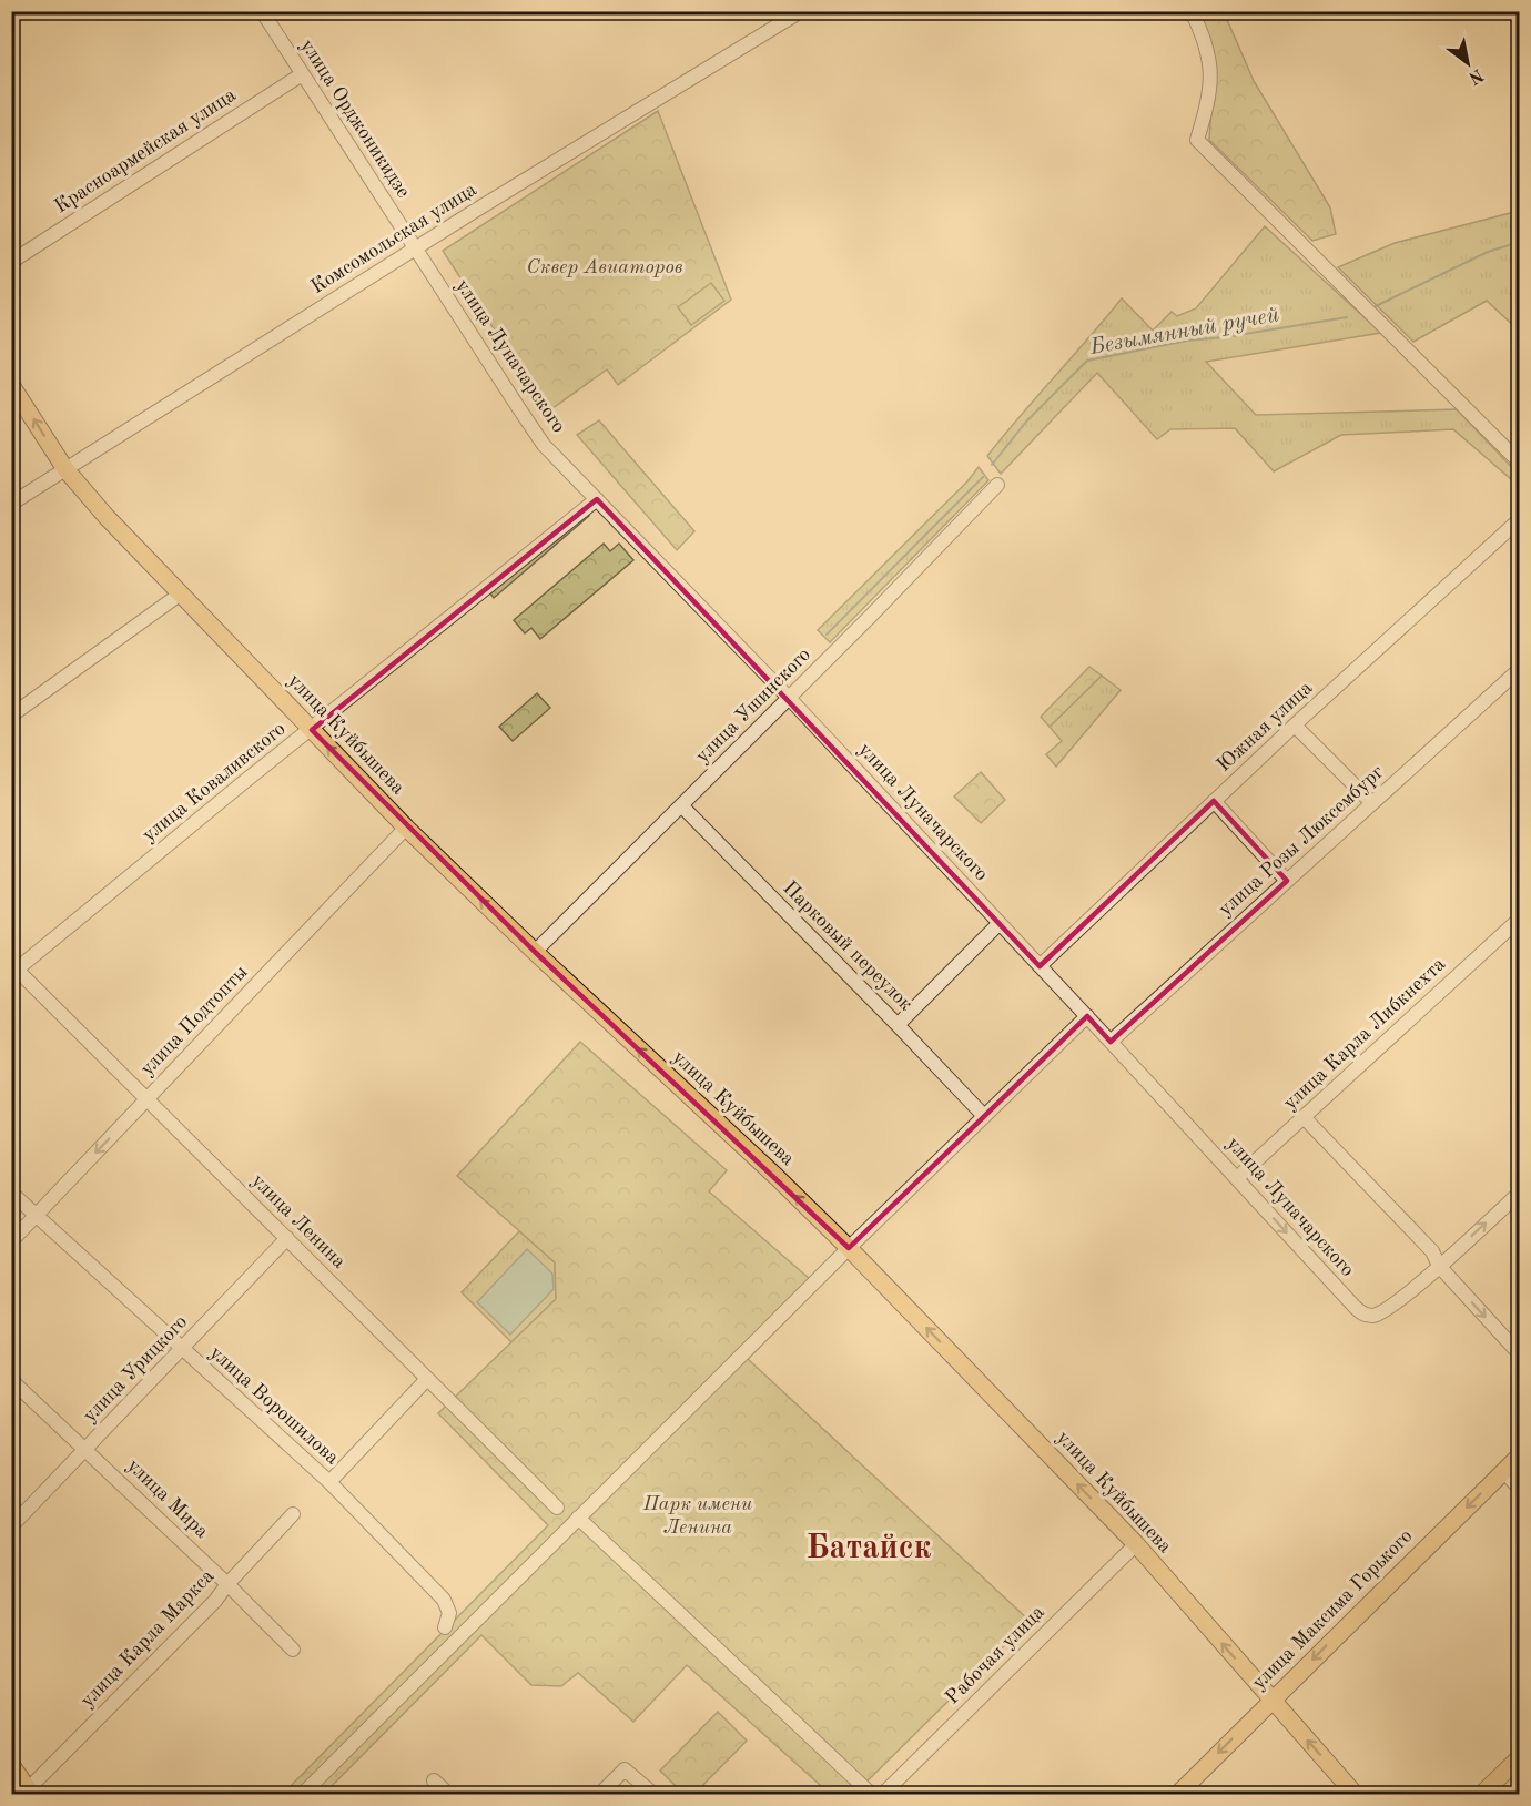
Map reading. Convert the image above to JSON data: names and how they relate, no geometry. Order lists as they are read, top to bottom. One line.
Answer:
{"streets":{"main road":["улица Куйбышева","улица Максима Горького"],"street":["улица Орджоникидзе","Красноармейская улица","Комсомольская улица","улица Луначарского","улица Ушинского","Южная улица","улица Коваливского","улица Розы Люксембург","Парковый переулок","улица Подтопты","улица Карла Либкнехта","улица Ленина","улица Урицкого","улица Ворошилова","улица Мира","улица Карла Маркса","Рабочая улица"]},"crossings":[["улица Орджоникидзе","Красноармейская улица"],["улица Орджоникидзе","Комсомольская улица"],["улица Орджоникидзе","улица Луначарского"],["Комсомольская улица","улица Луначарского"],["Комсомольская улица","улица Куйбышева"],["улица Луначарского","улица Ушинского"],["улица Луначарского","Южная улица"],["улица Луначарского","улица Коваливского"],["улица Луначарского","улица Розы Люксембург"],["улица Луначарского","улица Карла Либкнехта"],["улица Ушинского","улица Куйбышева"],["улица Ушинского","Парковый переулок"],["улица Куйбышева","улица Коваливского"],["улица Куйбышева","улица Подтопты"],["улица Куйбышева","улица Максима Горького"],["улица Куйбышева","Рабочая улица"],["улица Коваливского","улица Ленина"],["улица Подтопты","улица Ленина"],["улица Подтопты","улица Ворошилова"],["улица Ленина","улица Урицкого"],["улица Урицкого","улица Ворошилова"],["улица Урицкого","улица Мира"],["улица Мира","улица Карла Маркса"]],"one_way":["улица Куйбышева","улица Максима Горького"],"districts":["Батайск"],"water":["Безымянный ручей"],"parks":["Сквер Авиаторов","Парк имени Ленина"],"north":"bottom right"}
